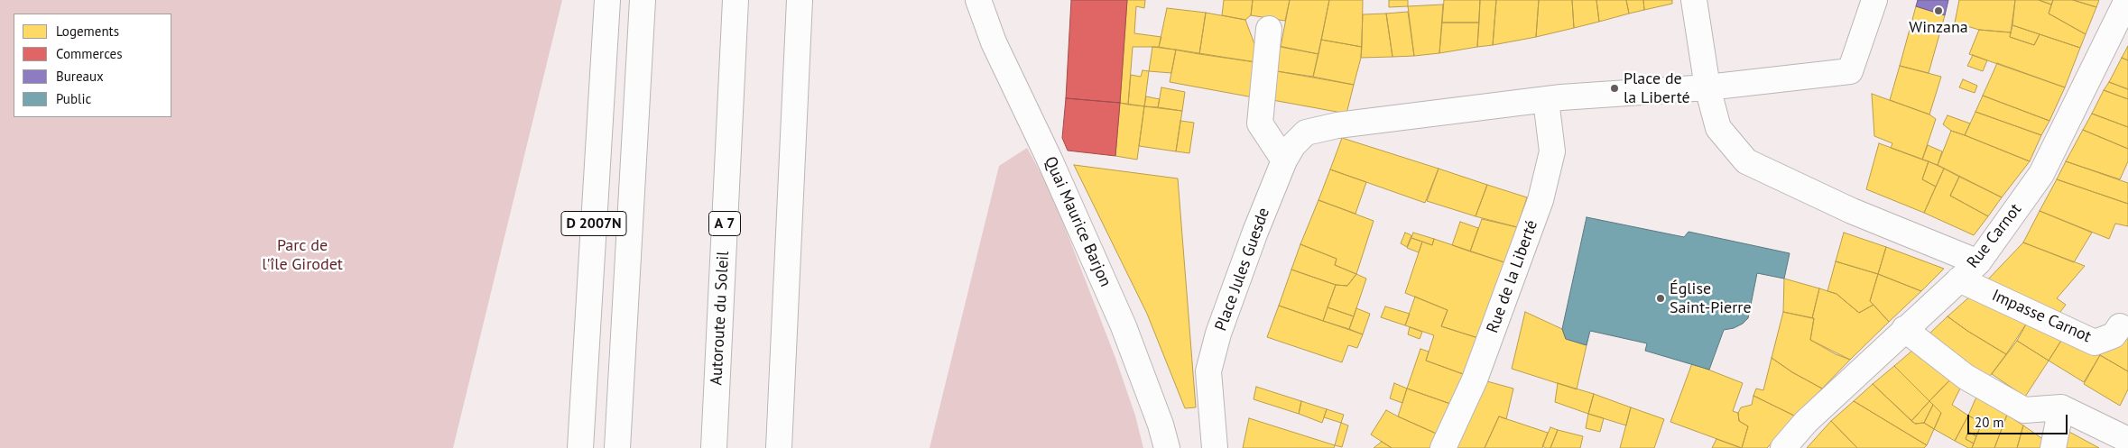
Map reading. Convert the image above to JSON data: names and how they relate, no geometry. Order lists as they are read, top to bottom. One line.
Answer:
{"streets":{"main road":["Quai Maurice Barjon","D 2007N","A 7","Rue Carnot","Place Jules Guesde","Rue de la Liberté","Impasse Carnot","Autoroute du Soleil"]},"crossings":[["Rue Carnot","Impasse Carnot"],["Place Jules Guesde","Rue de la Liberté"]],"parks":["Parc de l'île Girodet"],"places":["Winzana","Place de la Liberté","Église Saint-Pierre"],"legend":["Logements","Commerces","Bureaux","Public"],"scale_bar":"20 m"}
